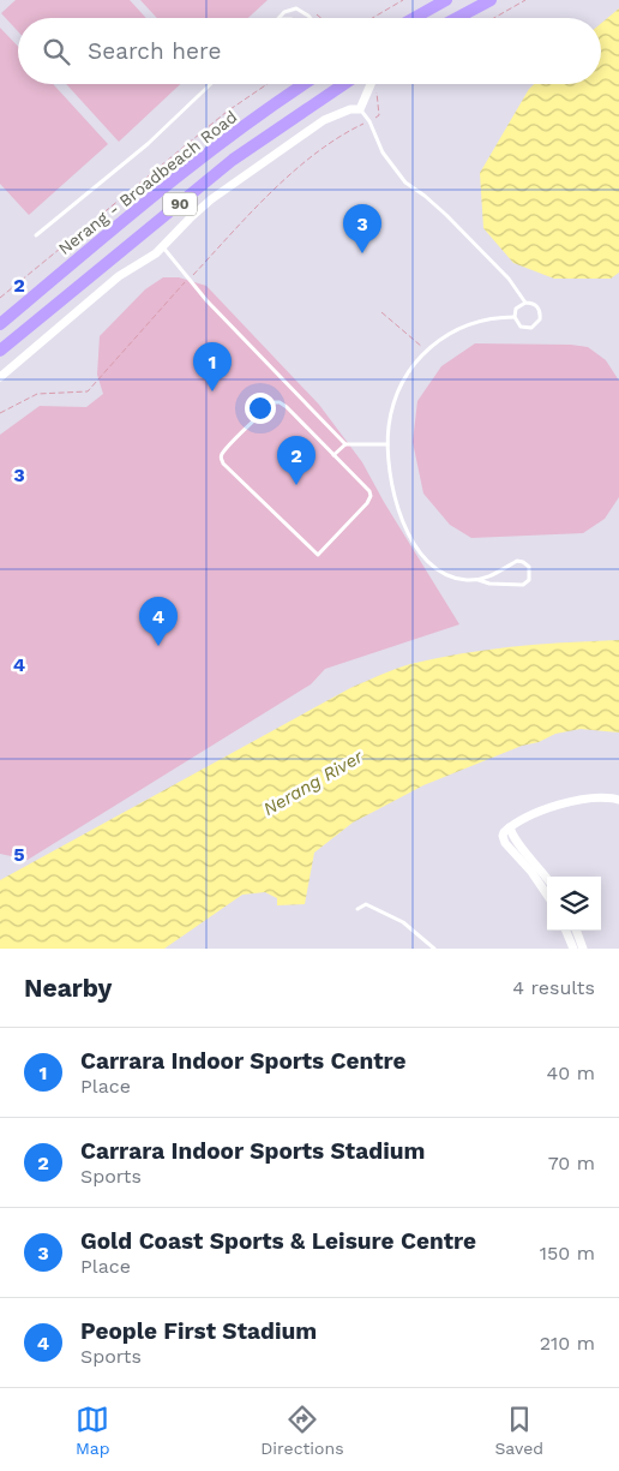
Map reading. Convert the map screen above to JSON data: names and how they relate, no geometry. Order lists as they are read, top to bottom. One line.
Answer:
{"streets":{"main road":["Nerang - Broadbeach Road","90"]},"water":["Nerang River"],"page":{"search":"Search here","pins":["3","1","2","4"],"heading":["Nearby","4 results"],"list":[{"mark":"1","name":"Carrara Indoor Sports Centre","note":"Place","value":"40 m"},{"mark":"2","name":"Carrara Indoor Sports Stadium","note":"Sports","value":"70 m"},{"mark":"3","name":"Gold Coast Sports & Leisure Centre","note":"Place","value":"150 m"},{"mark":"4","name":"People First Stadium","note":"Sports","value":"210 m"}],"nav":["Map","Directions","Saved"]},"grid":{"rows":["2","3","4","5"]}}
